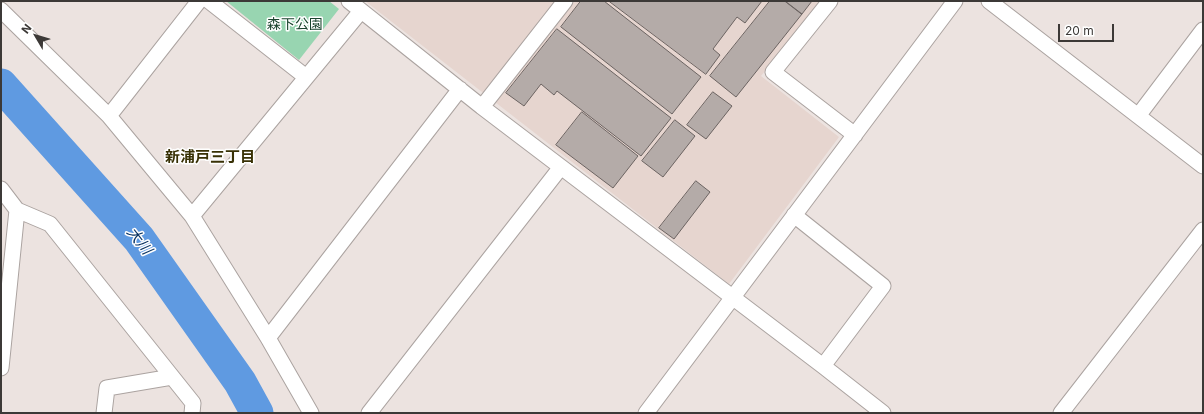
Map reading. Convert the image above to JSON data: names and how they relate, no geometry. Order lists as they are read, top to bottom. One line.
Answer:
{"districts":["新浦戸三丁目"],"water":["大川"],"parks":["森下公園"],"scale_bar":"20 m","north":"top left"}
